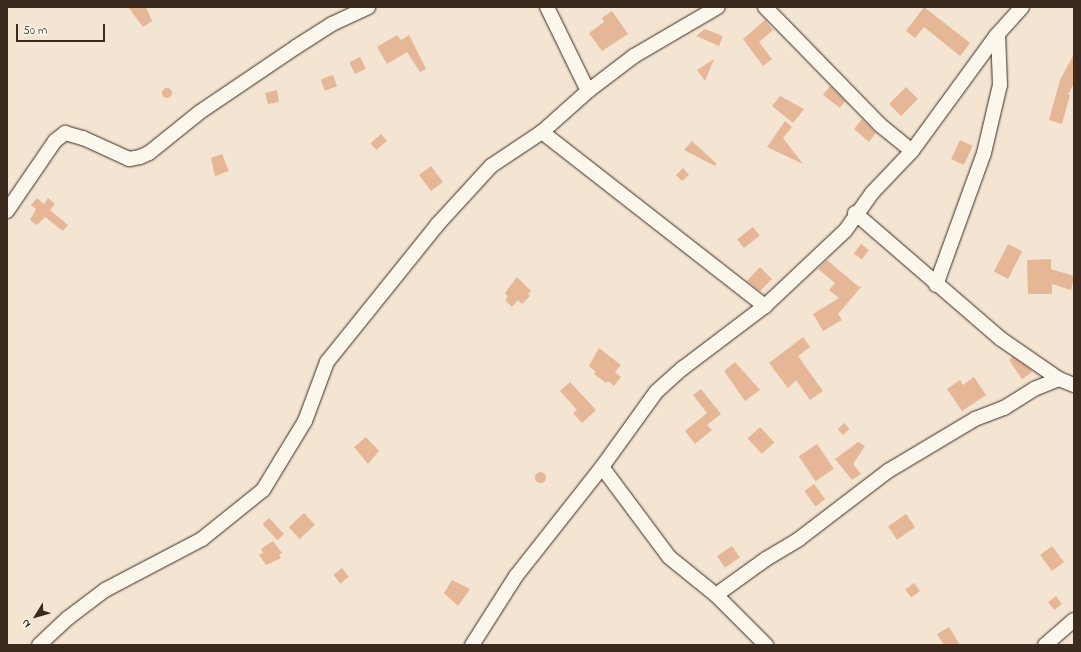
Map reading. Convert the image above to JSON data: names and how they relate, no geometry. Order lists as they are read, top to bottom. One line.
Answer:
{"scale_bar":"50 m","north":"bottom left"}
